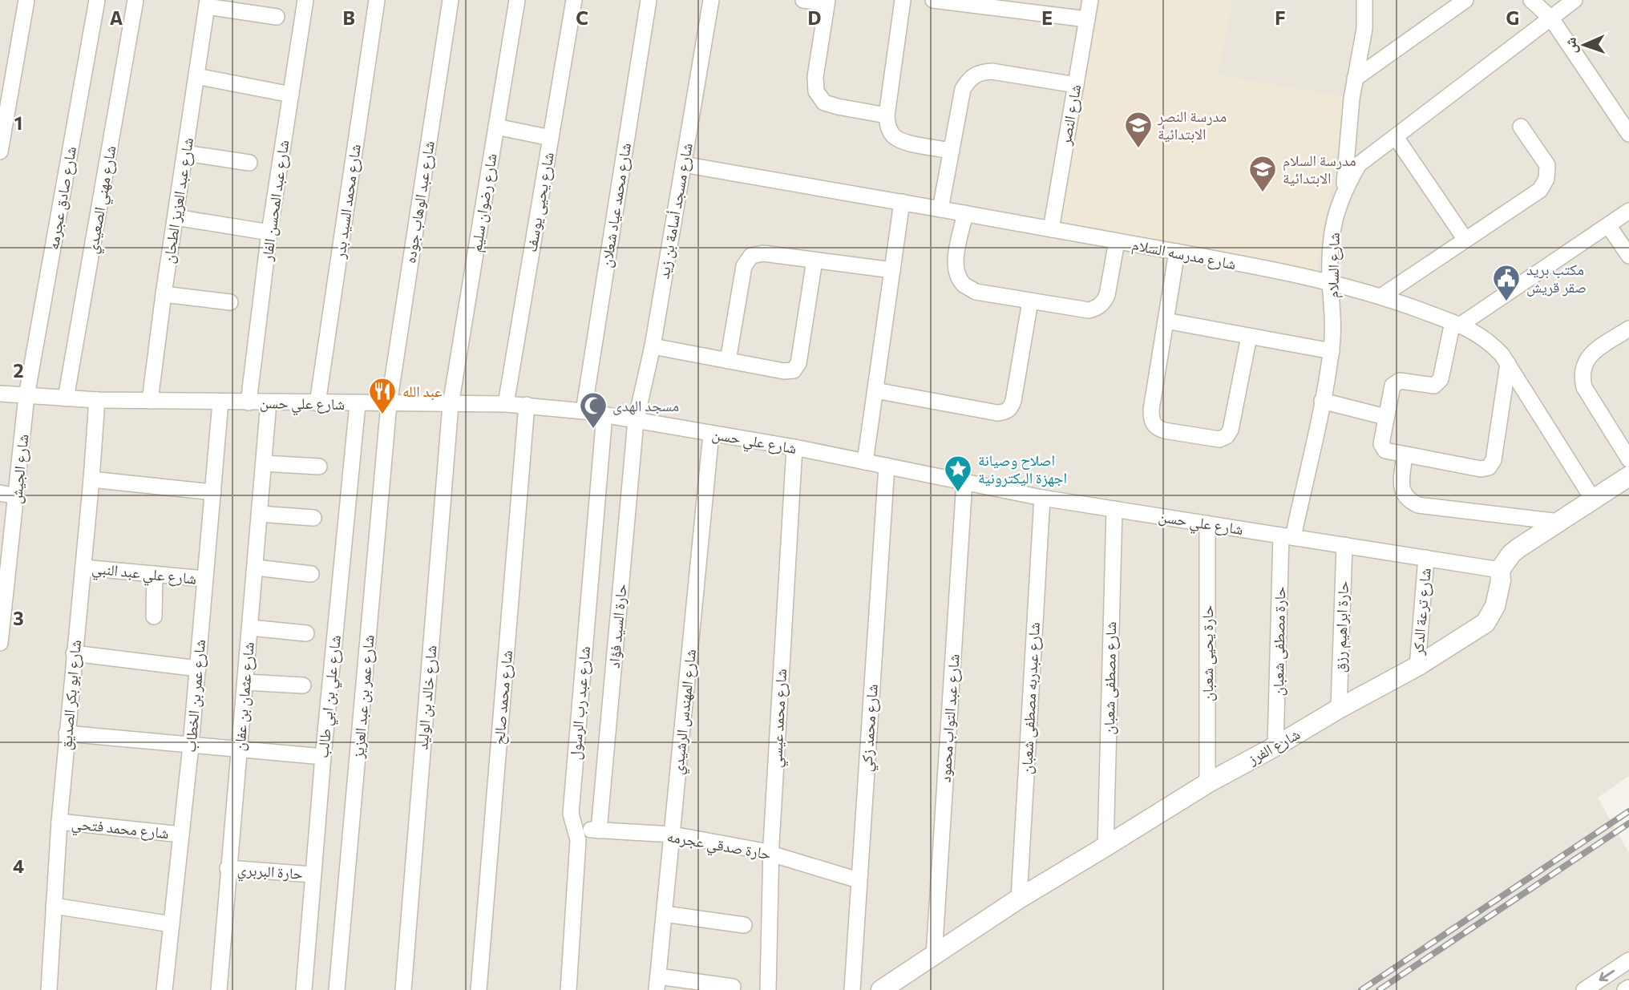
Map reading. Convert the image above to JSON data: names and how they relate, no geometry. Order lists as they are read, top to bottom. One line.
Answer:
{"streets":{"street":["شارع النصر","شارع صادق عجرمه","شارع مهني الصعيدي","شارع عبد العزيز الطحان","شارع عبد المحسن الفار","شارع محمد السيد بدر","شارع عبد الوهاب جوده","شارع يحيى يوسف","شارع رضوان سليم","شارع محمد عياد شعلان","شارع مسجد أسامة بن زيد","شارع مدرسه السلام","شارع السلام","شارع علي حسن","شارع الجيش","شارع علي عبد النبي","شارع ترعة الدكر","حارة السيد فؤاد","حارة ابراهيم رزق","حارة مصطفى شعبان","حارة يحيى شعبان","شارع مصطفى شعبان","شارع ابو بكر الصديق","شارع عمر بن الخطاب","شارع عثمان بن عفان","شارع علي بن ابي طالب","شارع عمر بن عبد العزيز","شارع خالد بن الوليد","شارع محمد صالح","شارع عبدربه مصطفى شعبان","شارع عبد رب الرسول","شارع المهندس الرشيدي","شارع محمد عيسي","شارع عبد التواب محمود","شارع محمد زكي","شارع الفرز","شارع محمد فتحي","حارة صدقي عجرمه","حارة البربري"]},"crossings":[["شارع النصر","شارع مدرسه السلام"],["شارع صادق عجرمه","شارع علي حسن"],["شارع صادق عجرمه","شارع الجيش"],["شارع مهني الصعيدي","شارع علي حسن"],["شارع عبد العزيز الطحان","شارع علي حسن"],["شارع عبد المحسن الفار","شارع علي حسن"],["شارع محمد السيد بدر","شارع علي حسن"],["شارع عبد الوهاب جوده","شارع علي حسن"],["شارع عبد الوهاب جوده","شارع عمر بن عبد العزيز"],["شارع يحيى يوسف","شارع علي حسن"],["شارع رضوان سليم","شارع علي حسن"],["شارع رضوان سليم","شارع خالد بن الوليد"],["شارع محمد عياد شعلان","شارع علي حسن"],["شارع مسجد أسامة بن زيد","شارع مدرسه السلام"],["شارع مسجد أسامة بن زيد","شارع علي حسن"],["شارع مسجد أسامة بن زيد","حارة السيد فؤاد"],["شارع مدرسه السلام","شارع السلام"],["شارع السلام","شارع علي حسن"],["شارع السلام","حارة مصطفى شعبان"],["شارع علي حسن","شارع الجيش"],["شارع علي حسن","شارع ترعة الدكر"],["شارع علي حسن","حارة السيد فؤاد"],["شارع علي حسن","حارة ابراهيم رزق"],["شارع علي حسن","حارة مصطفى شعبان"],["شارع علي حسن","حارة يحيى شعبان"],["شارع علي حسن","شارع مصطفى شعبان"],["شارع علي حسن","شارع ابو بكر الصديق"],["شارع علي حسن","شارع عمر بن الخطاب"],["شارع علي حسن","شارع عثمان بن عفان"],["شارع علي حسن","شارع علي بن ابي طالب"],["شارع علي حسن","شارع عمر بن عبد العزيز"],["شارع علي حسن","شارع خالد بن الوليد"],["شارع علي حسن","شارع محمد صالح"],["شارع علي حسن","شارع عبدربه مصطفى شعبان"],["شارع علي حسن","شارع عبد رب الرسول"],["شارع علي حسن","شارع المهندس الرشيدي"],["شارع علي حسن","شارع محمد عيسي"],["شارع علي حسن","شارع عبد التواب محمود"],["شارع علي حسن","شارع محمد زكي"],["شارع علي حسن","شارع الفرز"],["شارع علي عبد النبي","شارع ابو بكر الصديق"],["شارع علي عبد النبي","شارع عمر بن الخطاب"],["شارع ترعة الدكر","شارع الفرز"],["حارة السيد فؤاد","حارة صدقي عجرمه"],["حارة ابراهيم رزق","شارع الفرز"],["حارة مصطفى شعبان","شارع الفرز"],["حارة يحيى شعبان","شارع الفرز"],["شارع مصطفى شعبان","شارع الفرز"],["شارع ابو بكر الصديق","شارع محمد فتحي"],["شارع عمر بن الخطاب","شارع محمد فتحي"],["شارع عثمان بن عفان","حارة البربري"],["شارع علي بن ابي طالب","حارة البربري"],["شارع عبدربه مصطفى شعبان","شارع الفرز"],["شارع عبد رب الرسول","حارة صدقي عجرمه"],["شارع المهندس الرشيدي","حارة صدقي عجرمه"],["شارع محمد عيسي","حارة صدقي عجرمه"],["شارع عبد التواب محمود","شارع الفرز"],["شارع محمد زكي","حارة صدقي عجرمه"]],"places":{"school or university":["مدرسة النصر الابتدائية","مدرسة السلام الابتدائية"],"public building":["مكتب بريد صقر قريش"],"restaurant":["عبد الله"],"mosque":["مسجد الهدى"],"place":["اصلاح وصيانة اجهزة اليكترونية"]},"north":"left","grid":{"columns":["A","B","C","D","E","F","G"],"rows":["1","2","3","4"]}}
